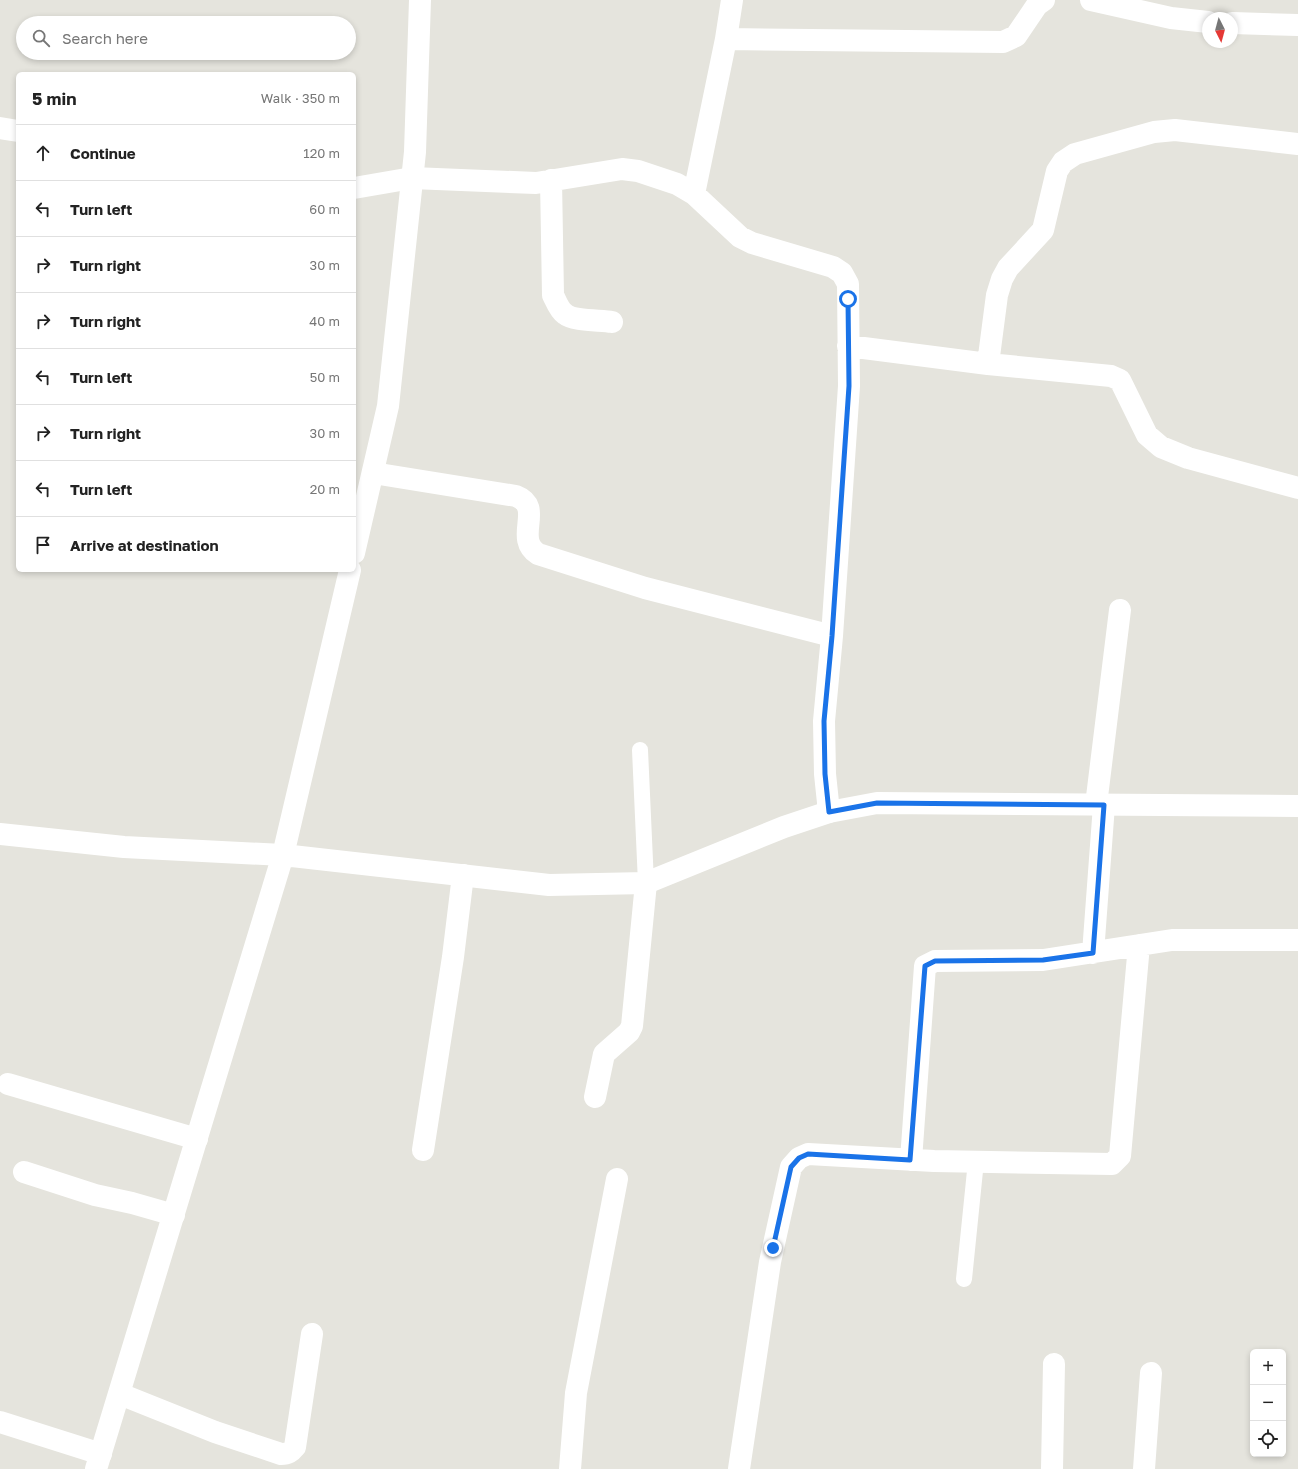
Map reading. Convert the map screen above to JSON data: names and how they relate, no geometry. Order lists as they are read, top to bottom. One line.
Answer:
{"north":"bottom","page":{"search":"Search here","heading":["5 min","Walk · 350 m"],"list":[["Continue","120 m"],["Turn left","60 m"],["Turn right","30 m"],["Turn right","40 m"],["Turn left","50 m"],["Turn right","30 m"],["Turn left","20 m"],"Arrive at destination"],"map_buttons":["+","−"]}}
